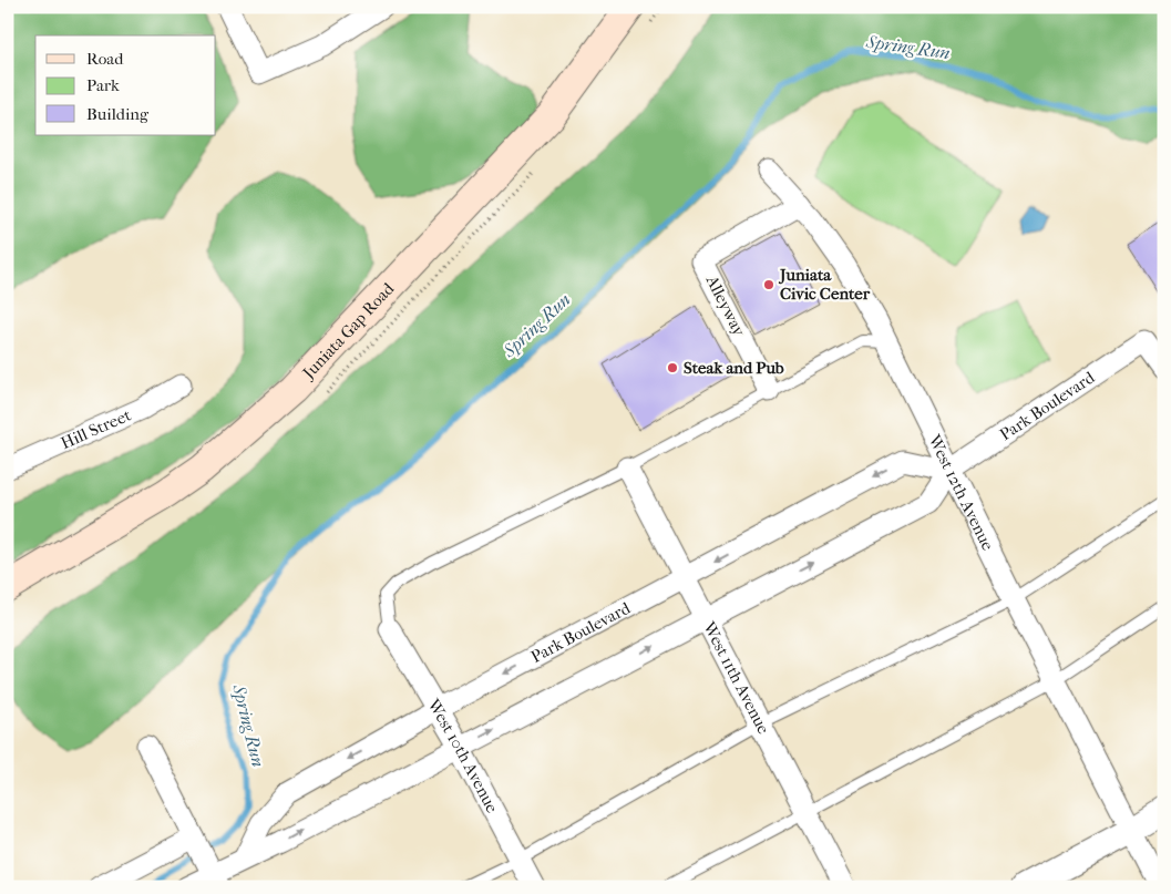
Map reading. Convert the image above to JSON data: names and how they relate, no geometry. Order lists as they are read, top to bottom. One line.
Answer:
{"streets":{"main road":["Juniata Gap Road"],"street":["Alleyway","Park Boulevard","Hill Street","West 12th Avenue","West 11th Avenue","West 10th Avenue"]},"crossings":[["Alleyway","West 12th Avenue"],["Park Boulevard","West 12th Avenue"],["Park Boulevard","West 11th Avenue"],["Park Boulevard","West 10th Avenue"]],"water":["Spring Run"],"places":["Juniata Civic Center","Steak and Pub"],"legend":["Road","Park","Building"]}
